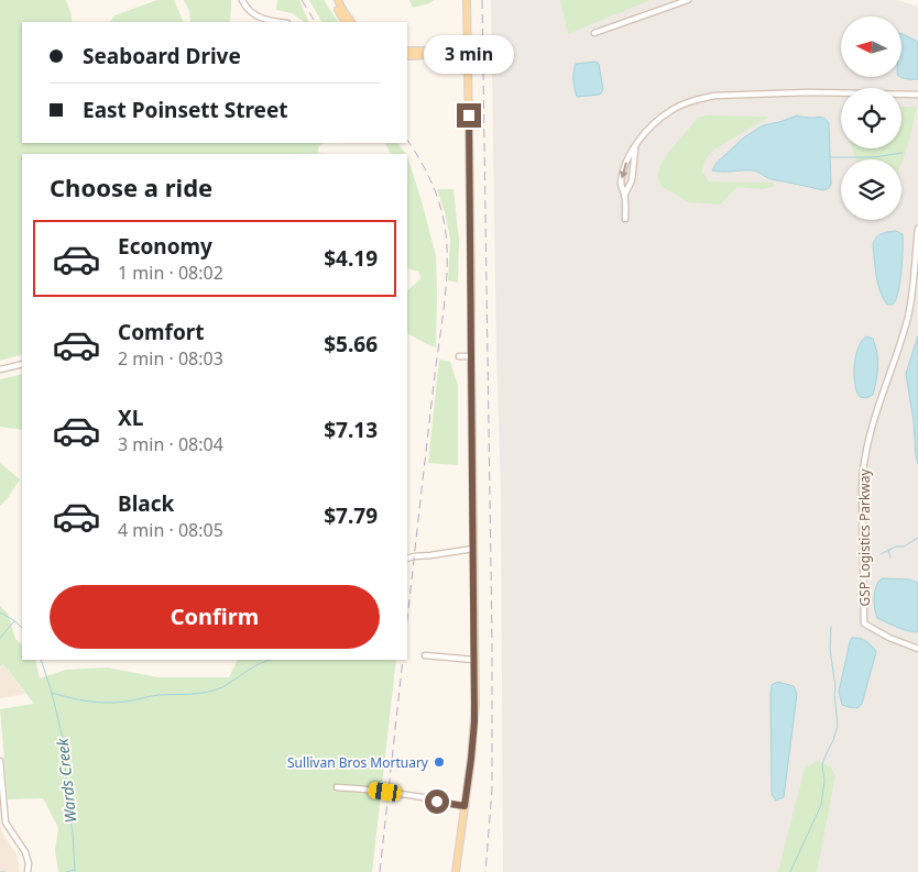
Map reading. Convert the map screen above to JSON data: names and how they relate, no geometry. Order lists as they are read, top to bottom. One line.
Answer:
{"streets":{"street":["GSP Logistics Parkway"]},"water":["Wards Creek"],"places":["Sullivan Bros Mortuary"],"north":"left","page":{"banner":["Seaboard Drive","East Poinsett Street"],"bubble":"3 min","heading":"Choose a ride","list":[{"name":"Economy","note":"1 min · 08:02","value":"$4.19"},{"name":"Comfort","note":"2 min · 08:03","value":"$5.66"},{"name":"XL","note":"3 min · 08:04","value":"$7.13"},{"name":"Black","note":"4 min · 08:05","value":"$7.79"}],"buttons":"Confirm"}}
